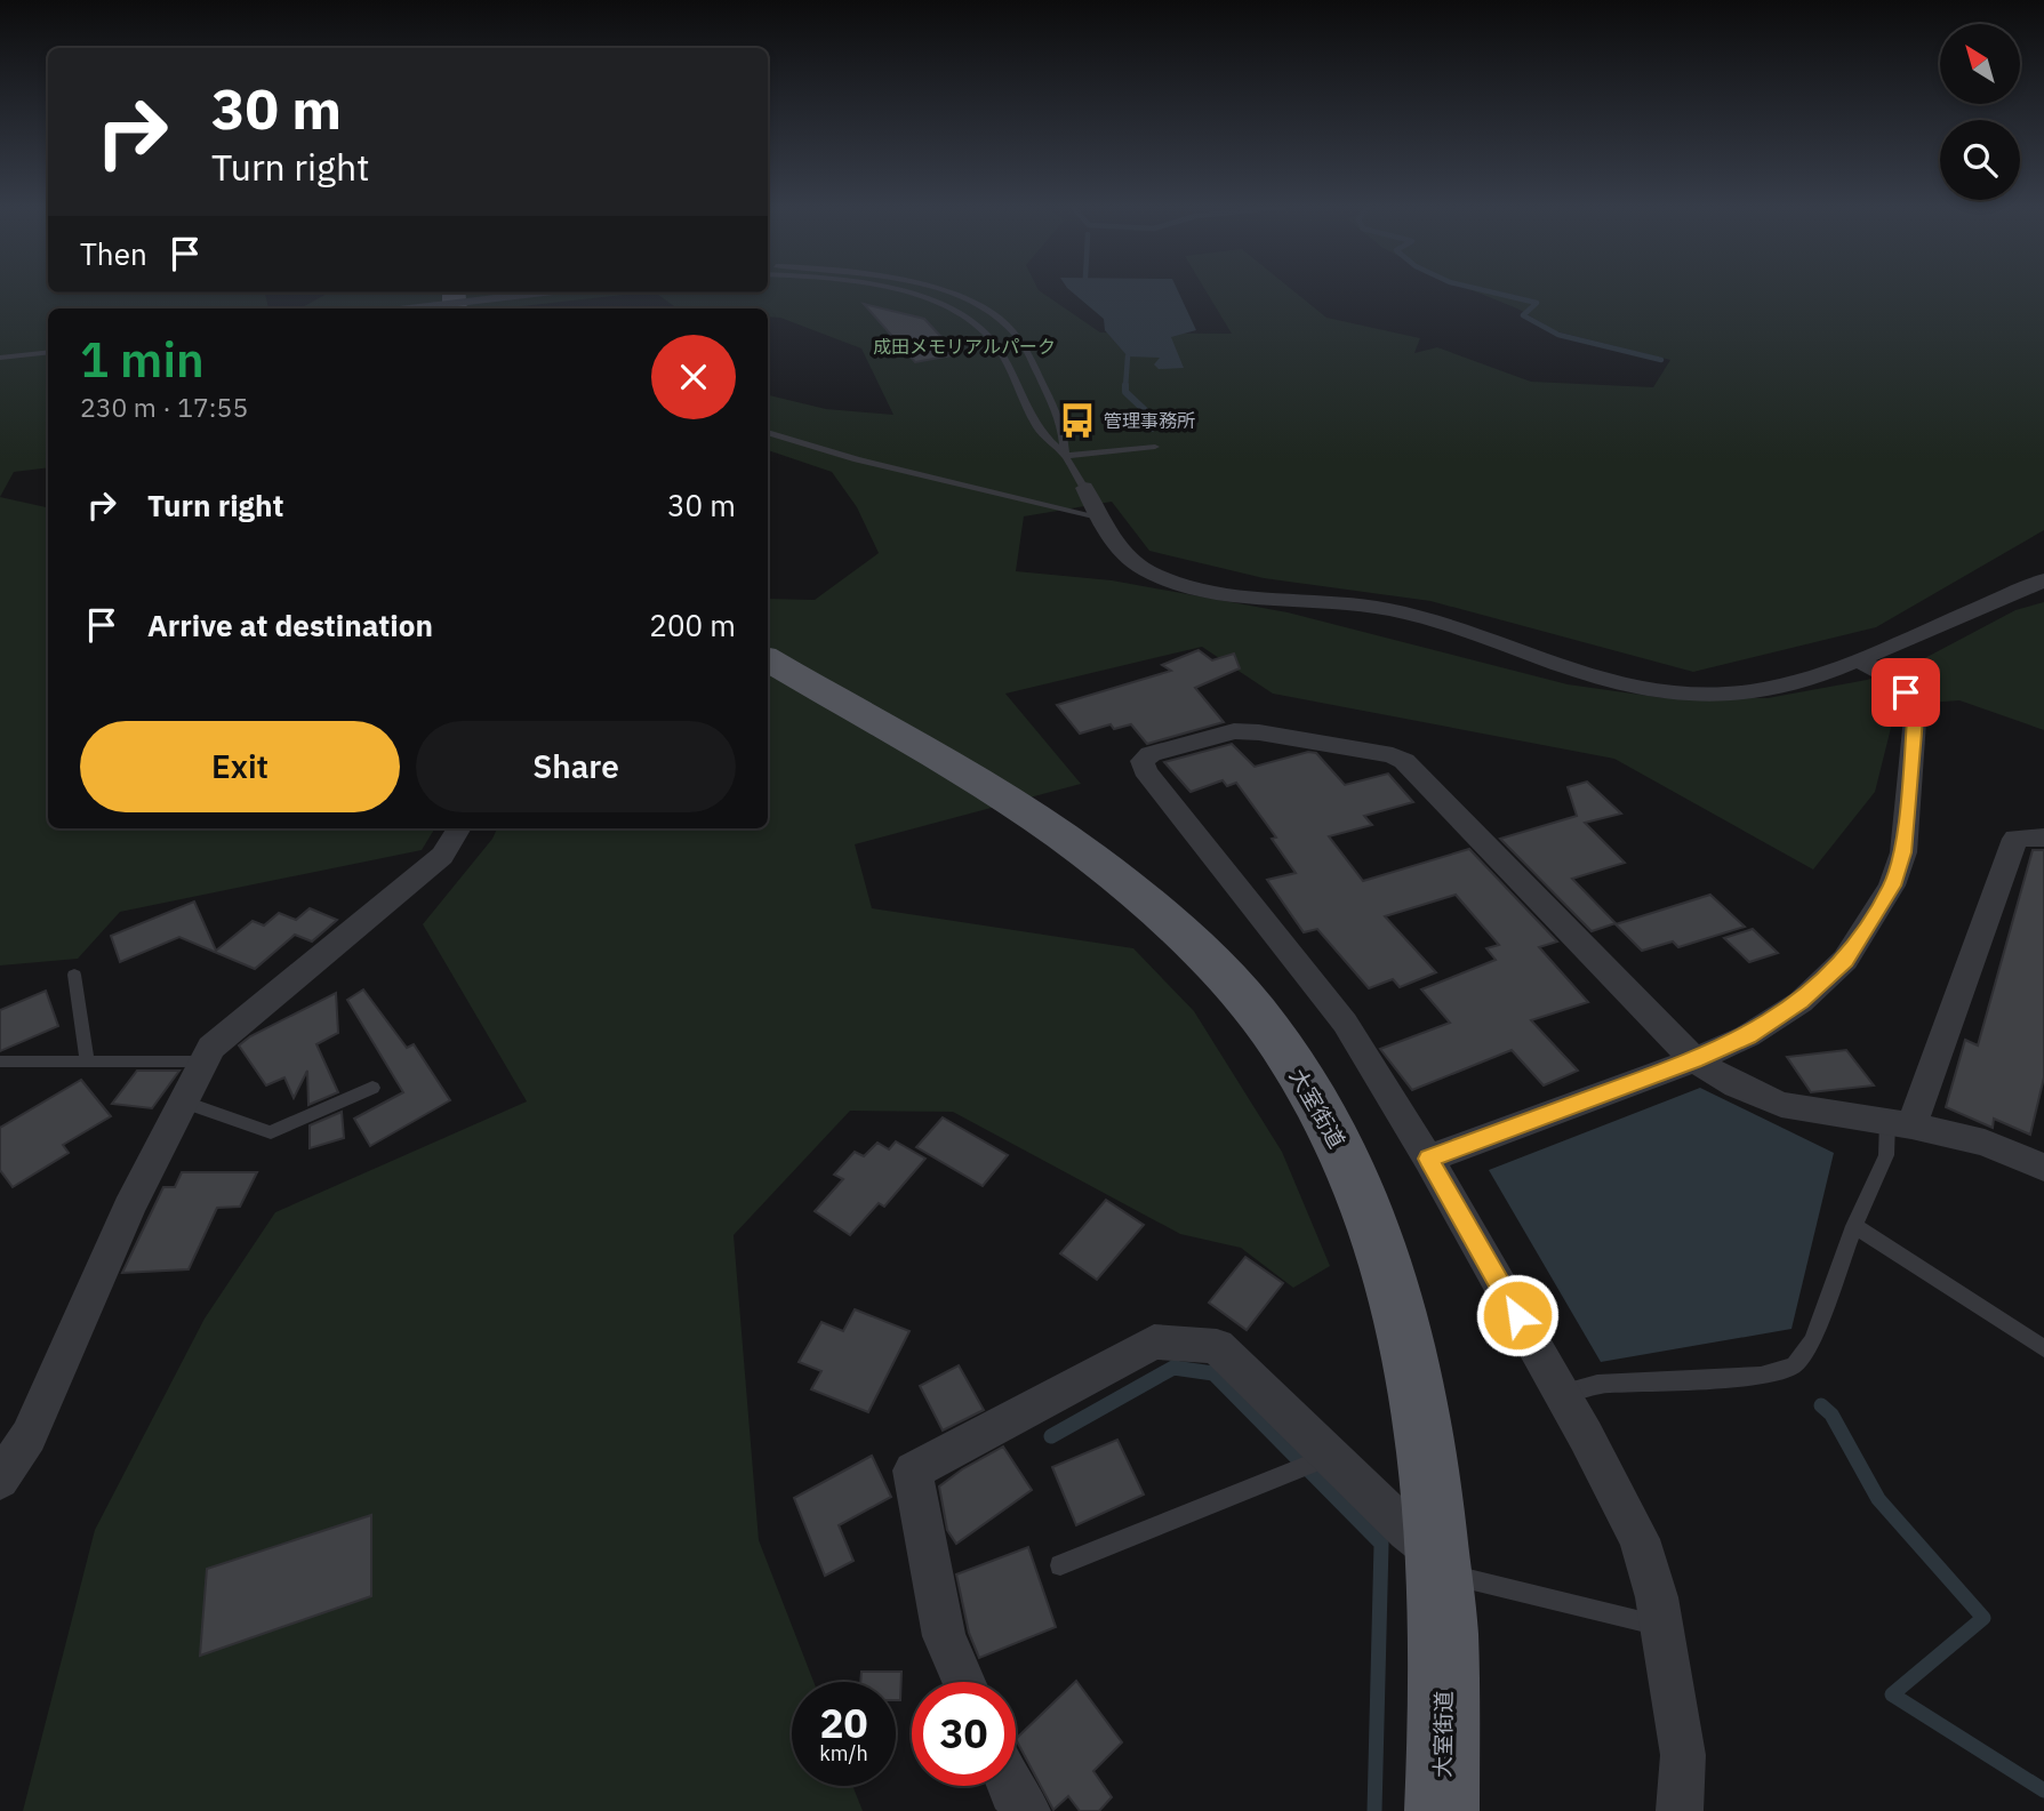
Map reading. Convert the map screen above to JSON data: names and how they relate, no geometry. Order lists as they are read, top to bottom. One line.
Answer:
{"streets":{"main road":["大室街道"]},"parks":["成田メモリアルパーク"],"places":{"bus stop":["管理事務所"]},"north":"top left","page":{"turn":["30 m","Turn right"],"then":"Then","heading":["1 min","230 m · 17:55"],"list":[{"name":"Turn right","value":"30 m"},{"name":"Arrive at destination","value":"200 m"}],"buttons":["Exit","Share"],"speed":"20 km/h","limit":"30"}}
